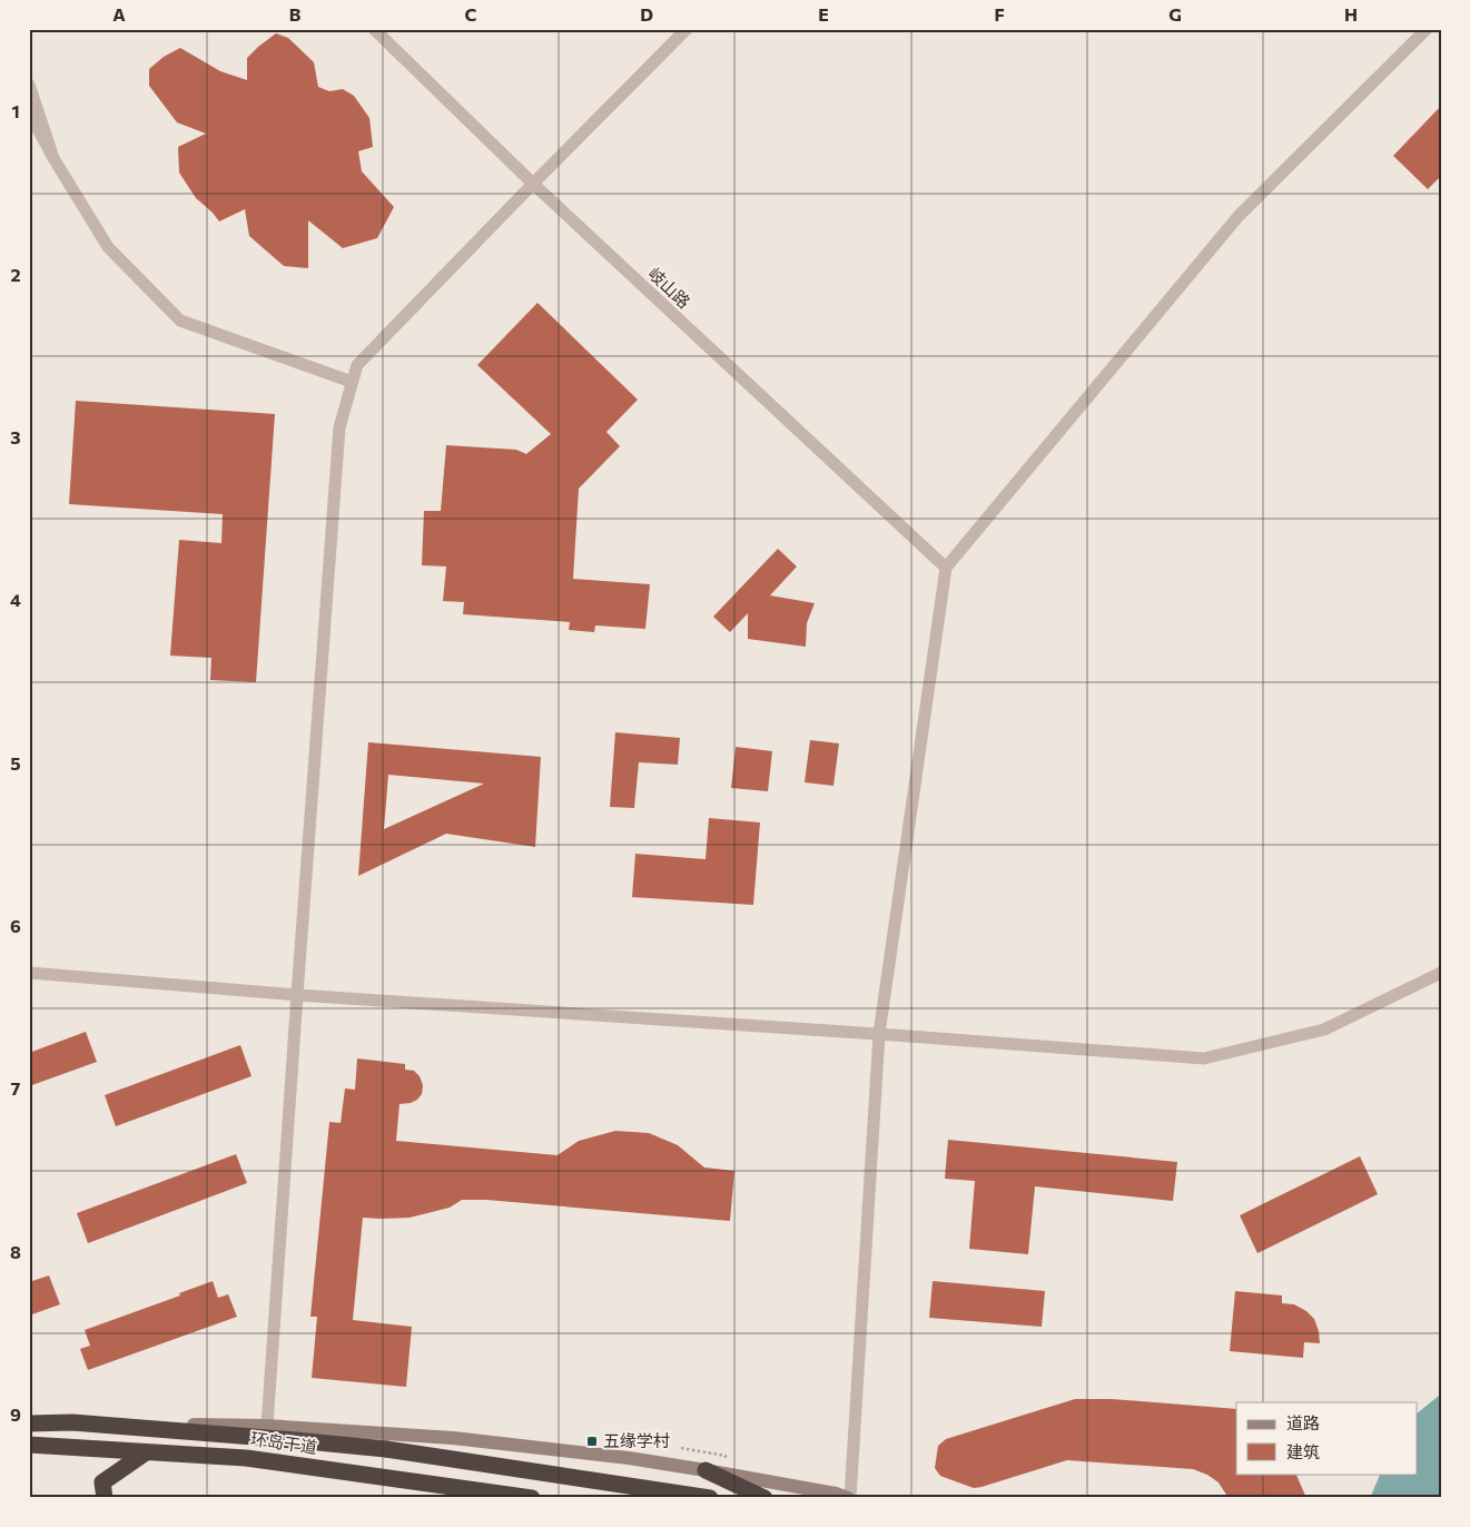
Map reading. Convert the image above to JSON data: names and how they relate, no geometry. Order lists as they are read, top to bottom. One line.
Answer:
{"streets":{"highway":["环岛干道"],"street":["岐山路"]},"places":{"transit":["五缘学村"]},"legend":["道路","建筑"],"grid":{"columns":["A","B","C","D","E","F","G","H"],"rows":["1","2","3","4","5","6","7","8","9"]}}
